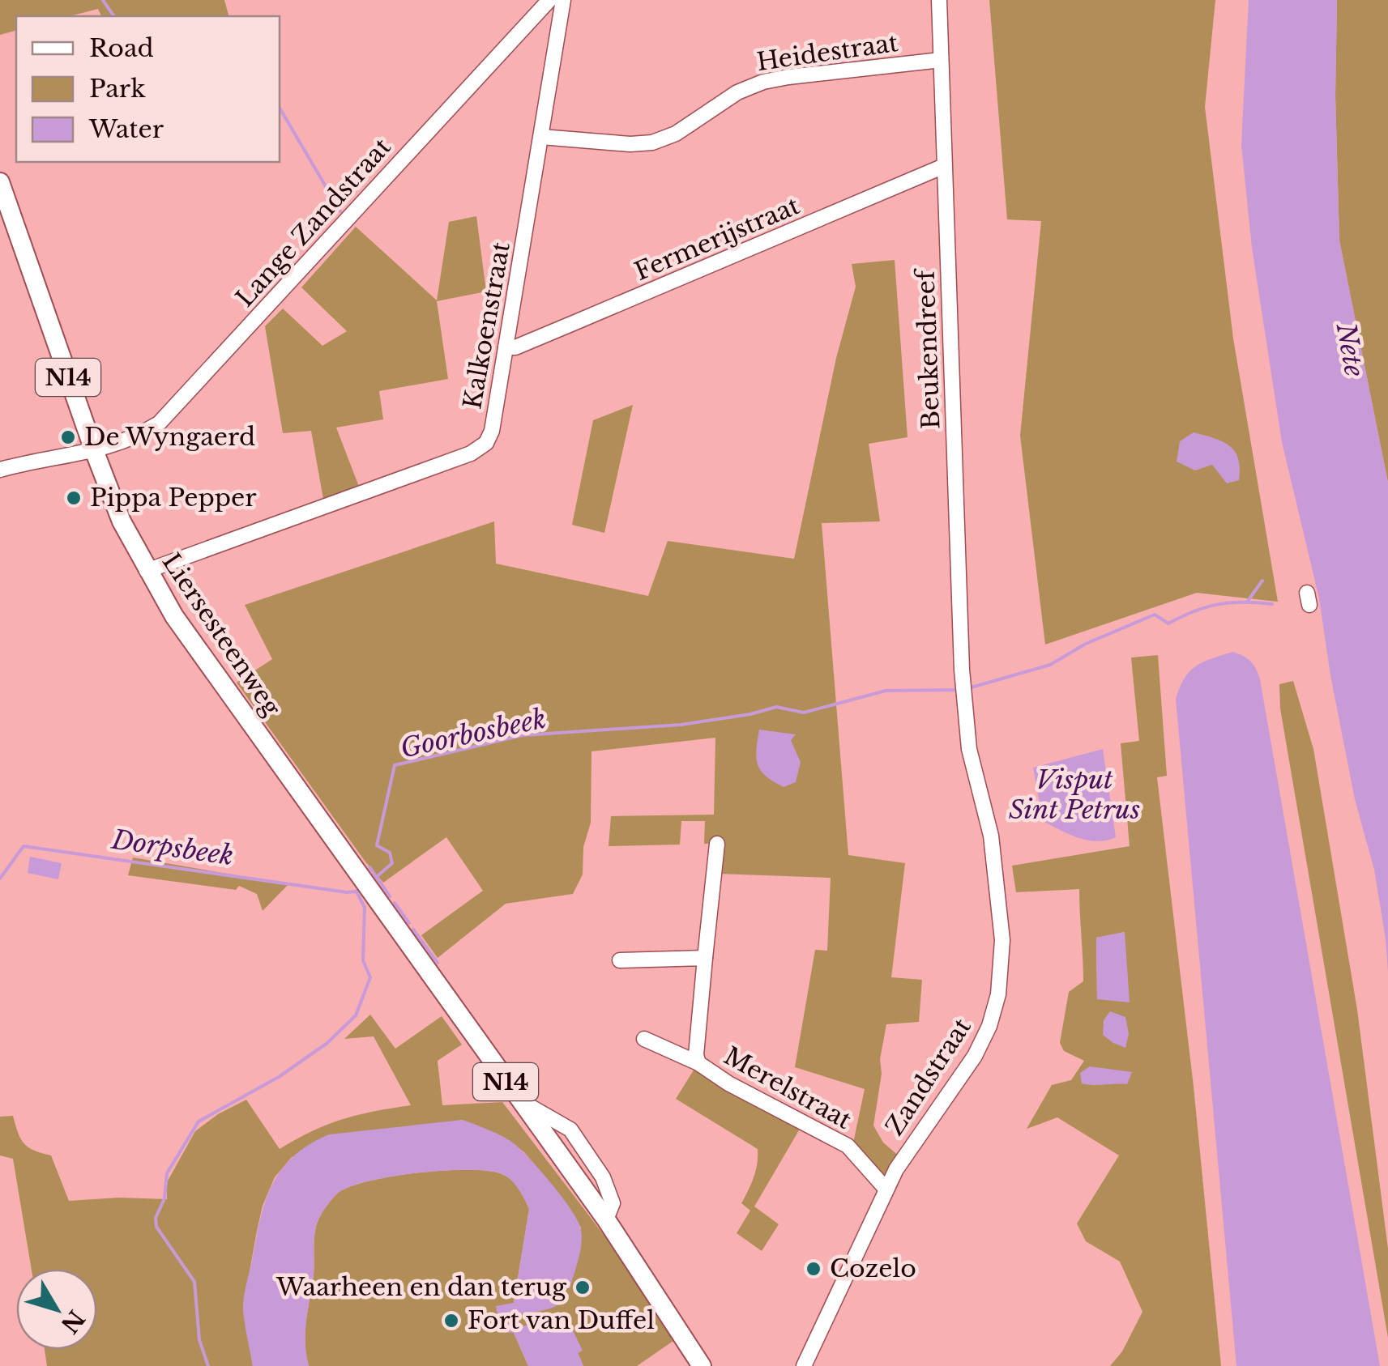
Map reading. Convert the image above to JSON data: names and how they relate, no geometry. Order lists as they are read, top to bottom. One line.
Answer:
{"streets":{"main road":["N14","Liersesteenweg"],"street":["Heidestraat","Lange Zandstraat","Fermerijstraat","Kalkoenstraat","Beukendreef","Zandstraat","Merelstraat"]},"crossings":[["Heidestraat","Kalkoenstraat"],["Heidestraat","Beukendreef"],["Lange Zandstraat","Liersesteenweg"],["Fermerijstraat","Kalkoenstraat"],["Fermerijstraat","Beukendreef"],["Kalkoenstraat","Liersesteenweg"],["Beukendreef","Zandstraat"],["Zandstraat","Merelstraat"]],"water":["Nete","Goorbosbeek","Visput Sint Petrus","Dorpsbeek"],"places":["De Wyngaerd","Pippa Pepper","Cozelo","Waarheen en dan terug","Fort van Duffel"],"legend":["Road","Park","Water"],"north":"bottom right"}
